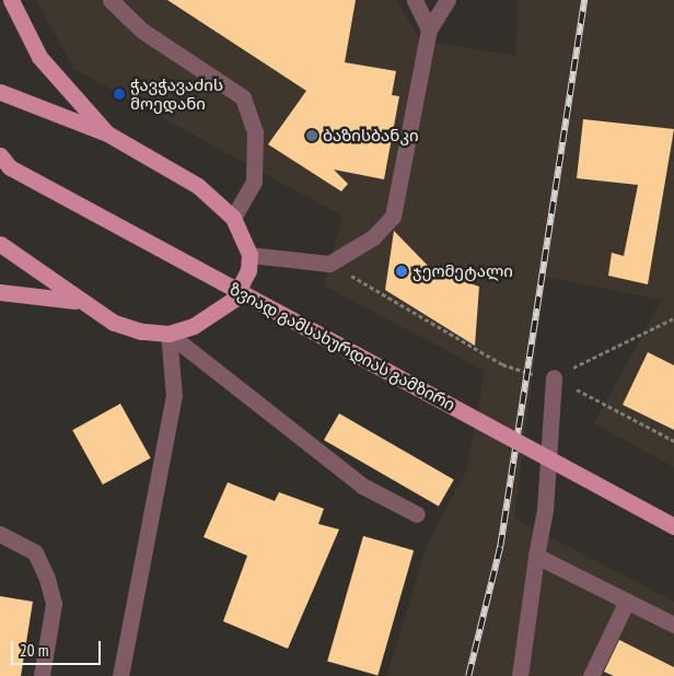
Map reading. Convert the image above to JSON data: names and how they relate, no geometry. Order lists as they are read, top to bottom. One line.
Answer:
{"streets":{"main road":["ზვიად გამსახურდიას გამზირი"]},"places":["ჭავჭავაძის მოედანი","ბაზისბანკი","ჯეომეტალი"],"scale_bar":"20 m"}
